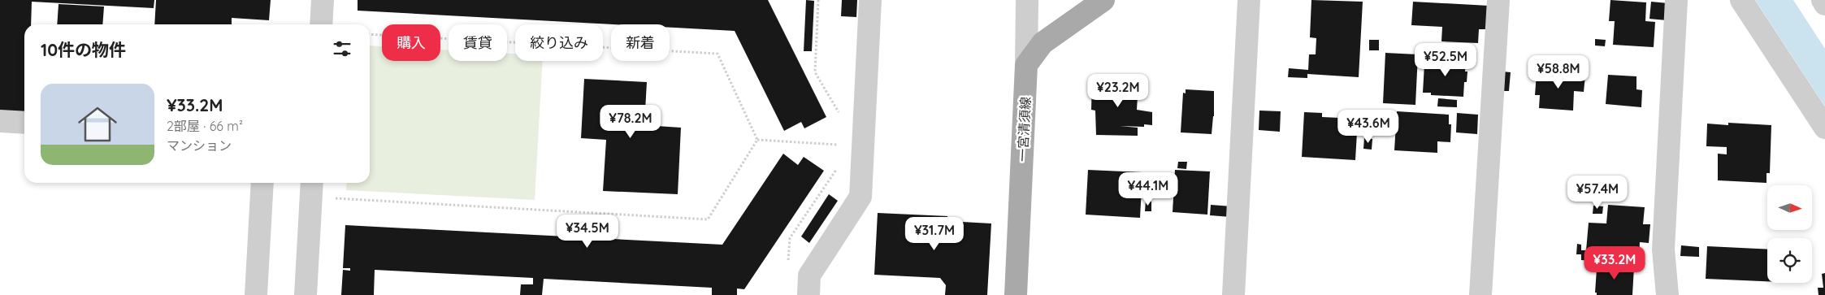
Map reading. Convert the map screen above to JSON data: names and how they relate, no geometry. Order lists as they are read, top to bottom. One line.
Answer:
{"streets":{"main road":["一宮清須線"]},"north":"right","page":{"chip":["購入","賃貸","絞り込み","新着"],"heading":"10件の物件","price":["¥52.5M","¥58.8M","¥23.2M","¥78.2M","¥43.6M","¥44.1M","¥57.4M","¥34.5M","¥31.7M","¥33.2M"],"list":[{"name":"¥33.2M","note":"2部屋 · 66 m² · マンション"}]}}
